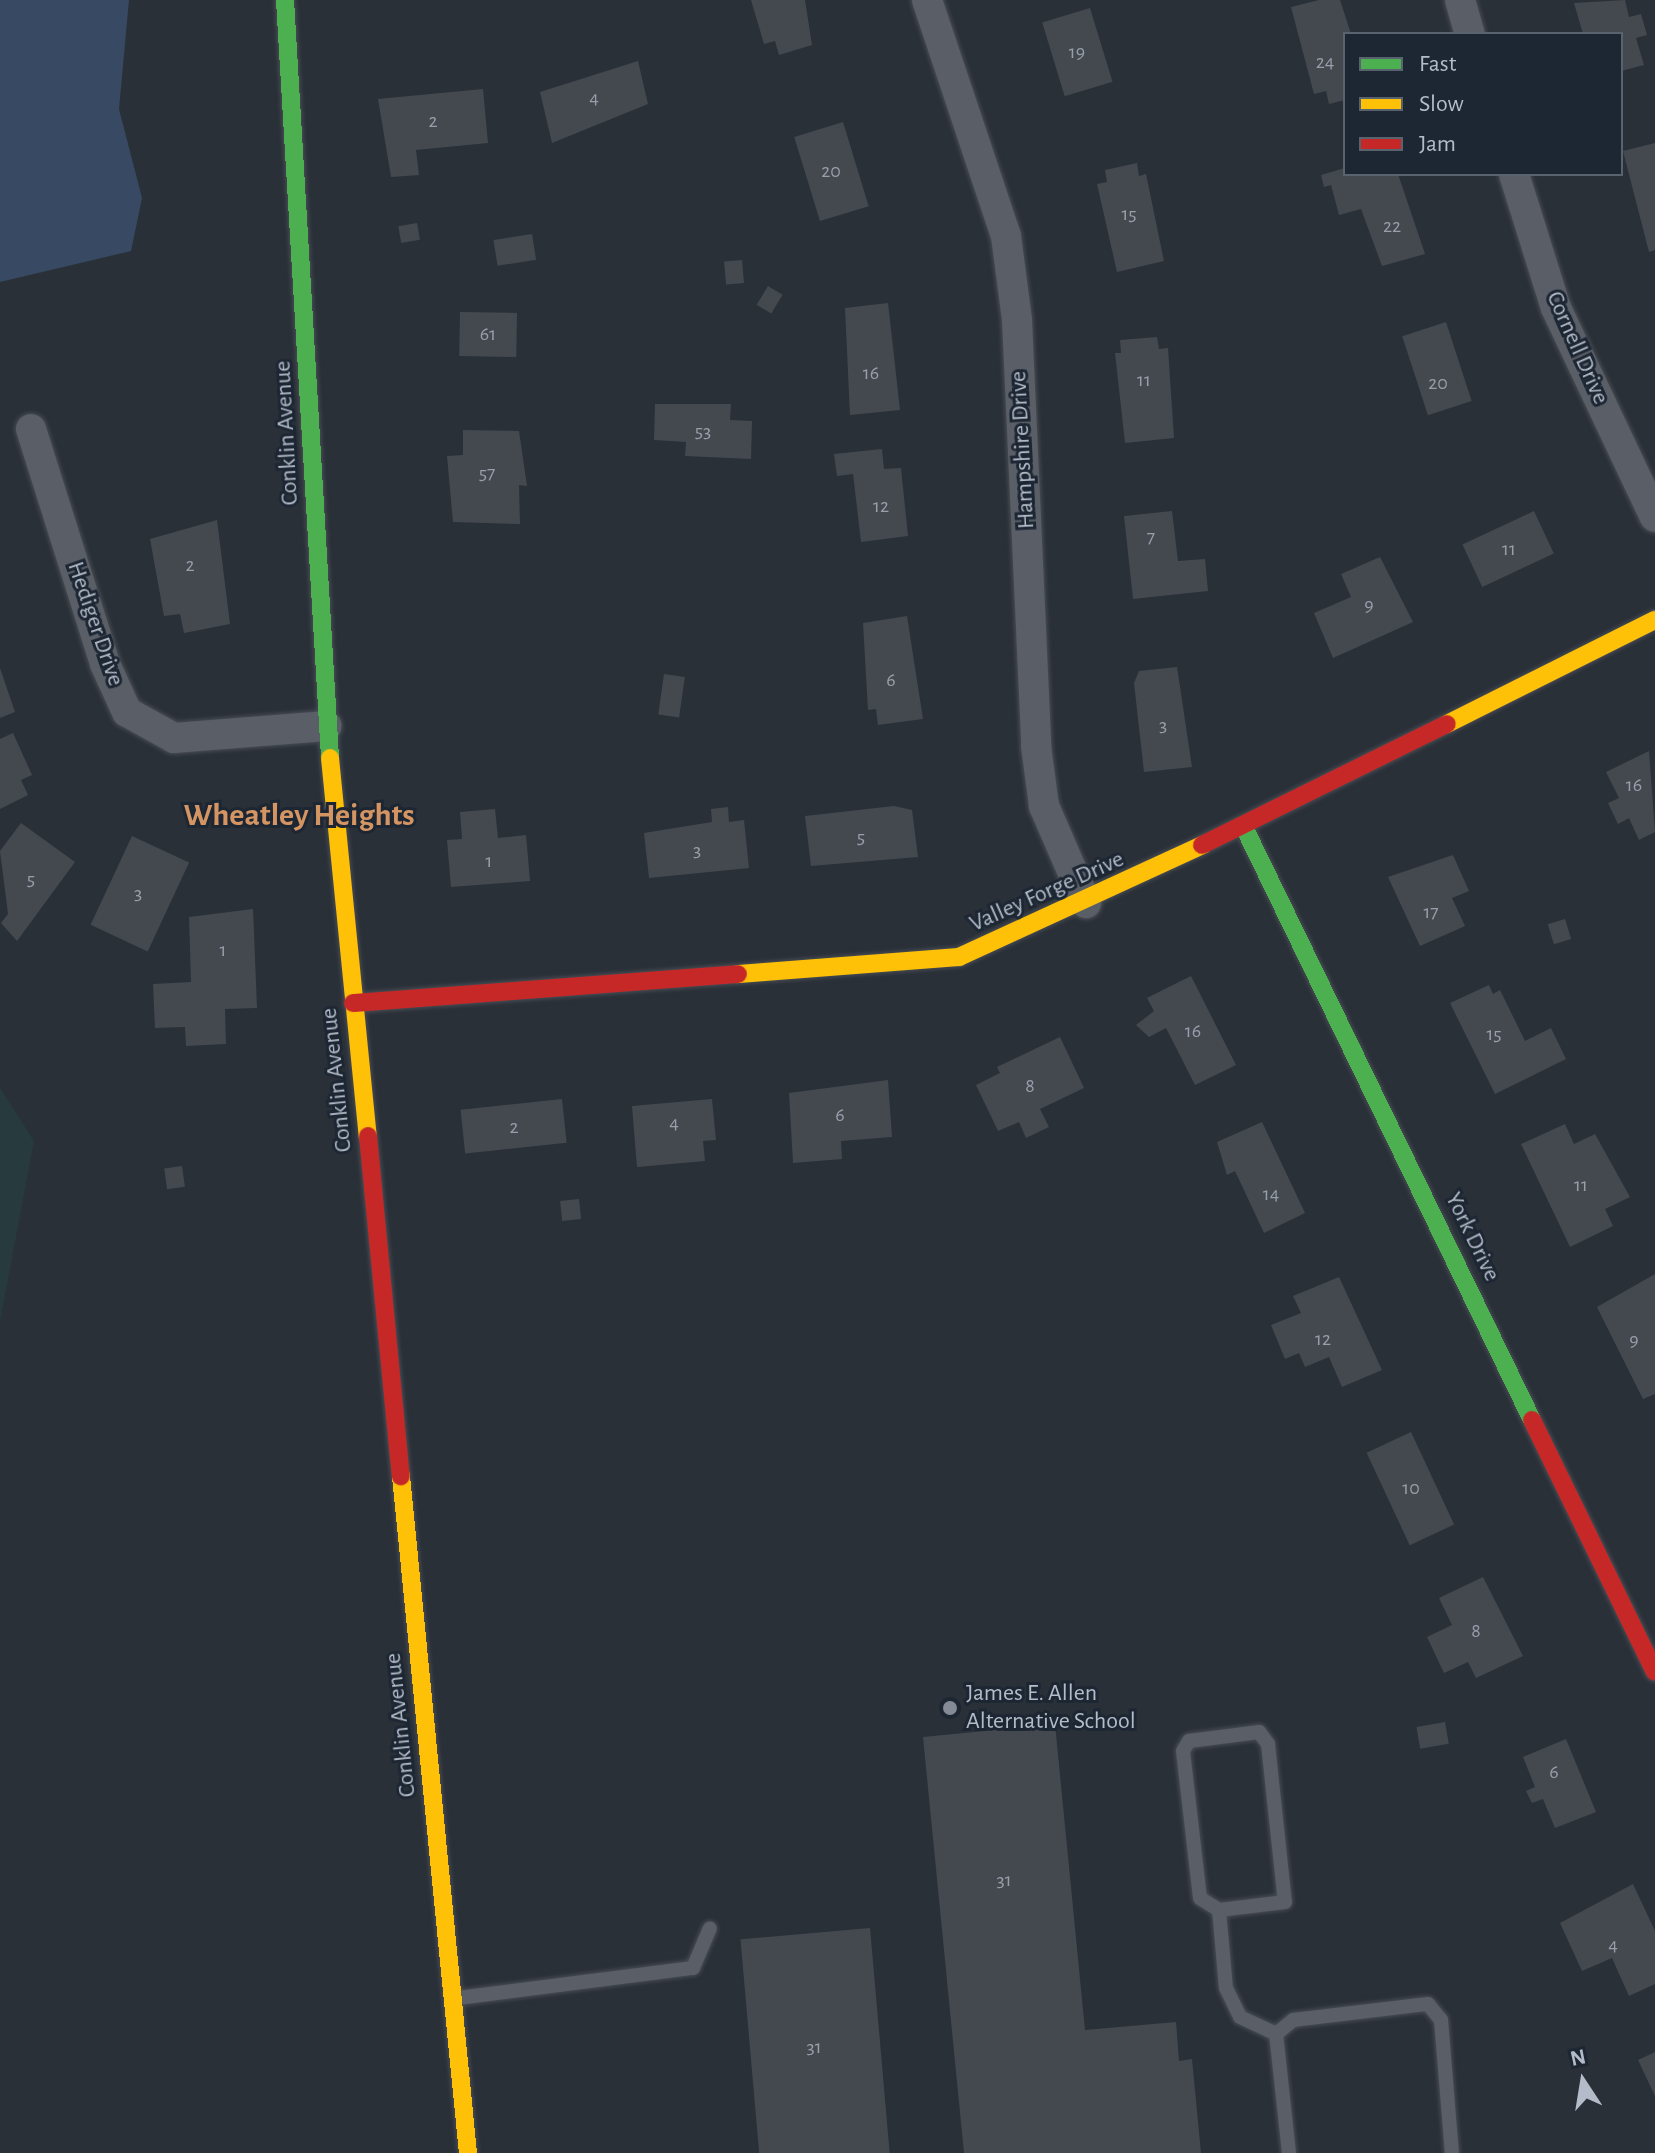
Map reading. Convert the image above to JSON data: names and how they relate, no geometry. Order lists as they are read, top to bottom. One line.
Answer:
{"streets":{"street":["Cornell Drive","Conklin Avenue","Hampshire Drive","Hediger Drive","Valley Forge Drive","York Drive"]},"crossings":[["Conklin Avenue","Hediger Drive"],["Conklin Avenue","Valley Forge Drive"],["Hampshire Drive","Valley Forge Drive"],["Valley Forge Drive","York Drive"]],"districts":["Wheatley Heights"],"places":["James E. Allen Alternative School"],"house_numbers":["19","24","4","2","20","15","22","61","16","11","20","53","57","12","7","11","2","9","6","3","16","5","3","1","5","3","17","1","16","15","8","6","4","2","11","14","12","9","10","8","6","31","4","31"],"legend":["Fast","Slow","Jam"],"north":"top"}
